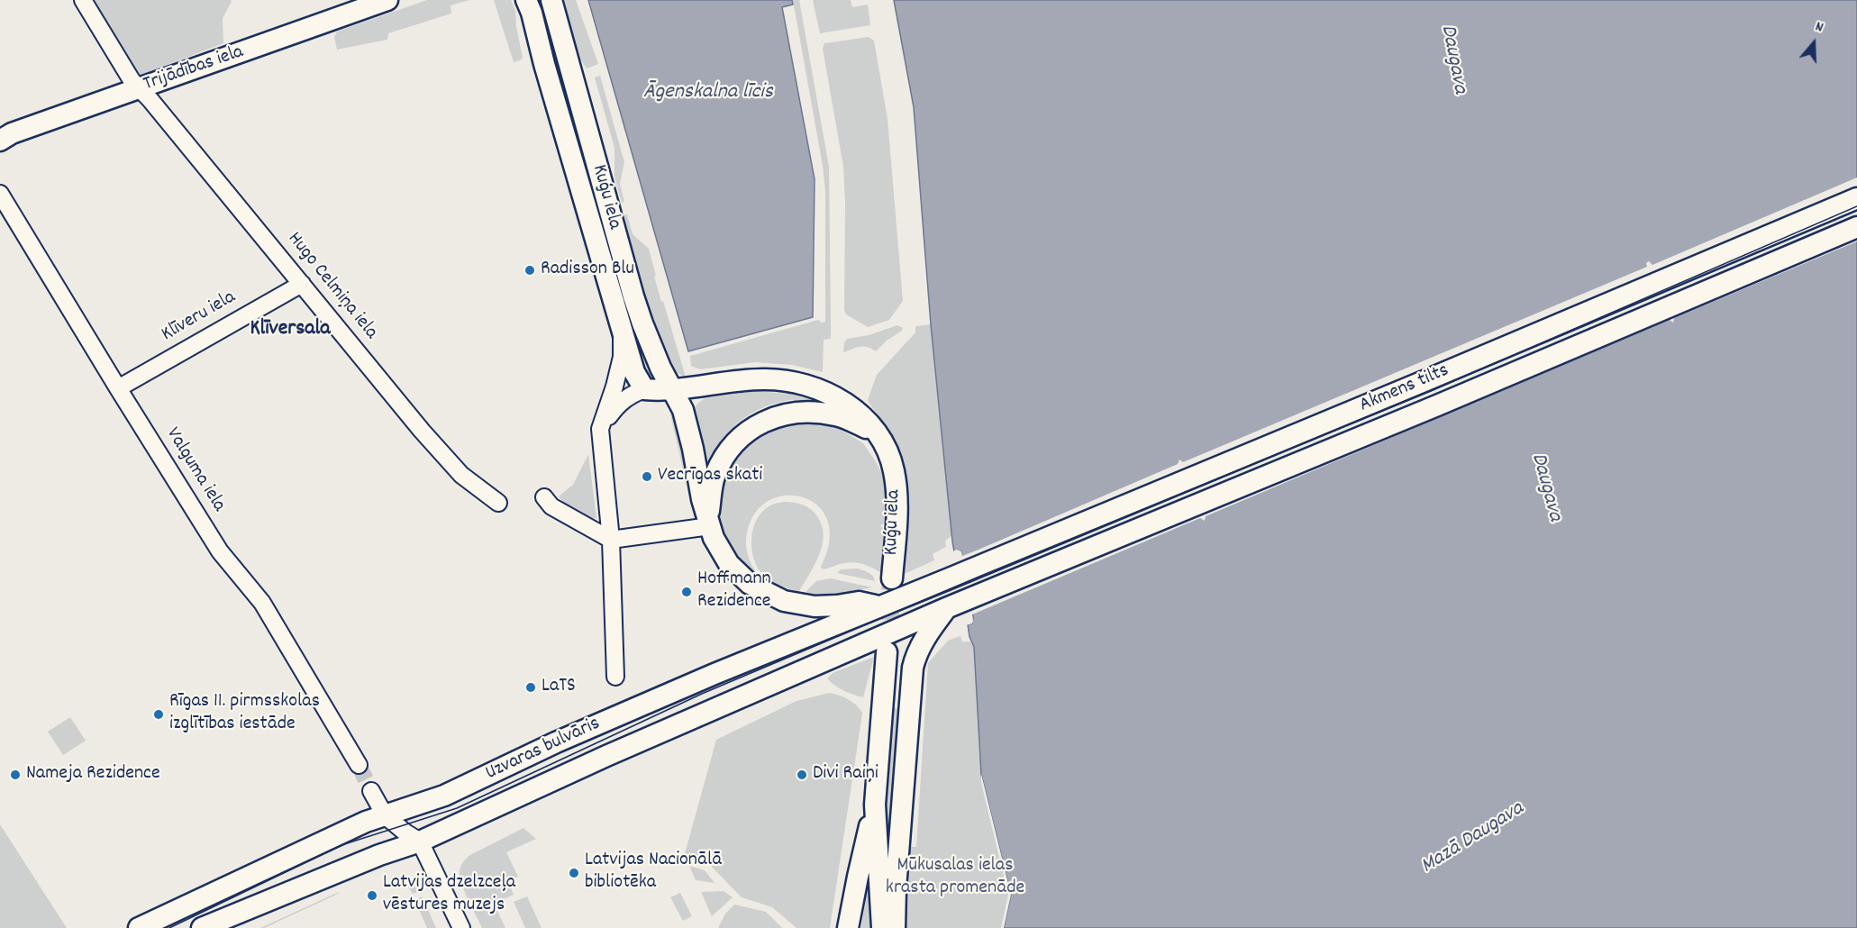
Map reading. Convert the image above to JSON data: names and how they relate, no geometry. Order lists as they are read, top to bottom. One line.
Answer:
{"streets":{"main road":["Trijādības iela","Kuģu iela","Akmens tilts","Uzvaras bulvāris"],"street":["Hugo Celmiņa iela","Klīveru iela","Valguma iela"]},"crossings":[["Trijādības iela","Hugo Celmiņa iela"],["Hugo Celmiņa iela","Klīveru iela"],["Klīveru iela","Valguma iela"],["Akmens tilts","Uzvaras bulvāris"]],"districts":["Klīversala"],"water":["Daugava","Āgenskalna līcis","Mazā Daugava"],"parks":["Mūkusalas ielas krasta promenāde"],"places":["Radisson Blu","Vecrīgas skati","Hoffmann Rezidence","LaTS","Rīgas 11. pirmsskolas izglītības iestāde","Nameja Rezidence","Divi Raiņi","Latvijas Nacionālā bibliotēka","Latvijas dzelzceļa vēstures muzejs"],"north":"top"}
